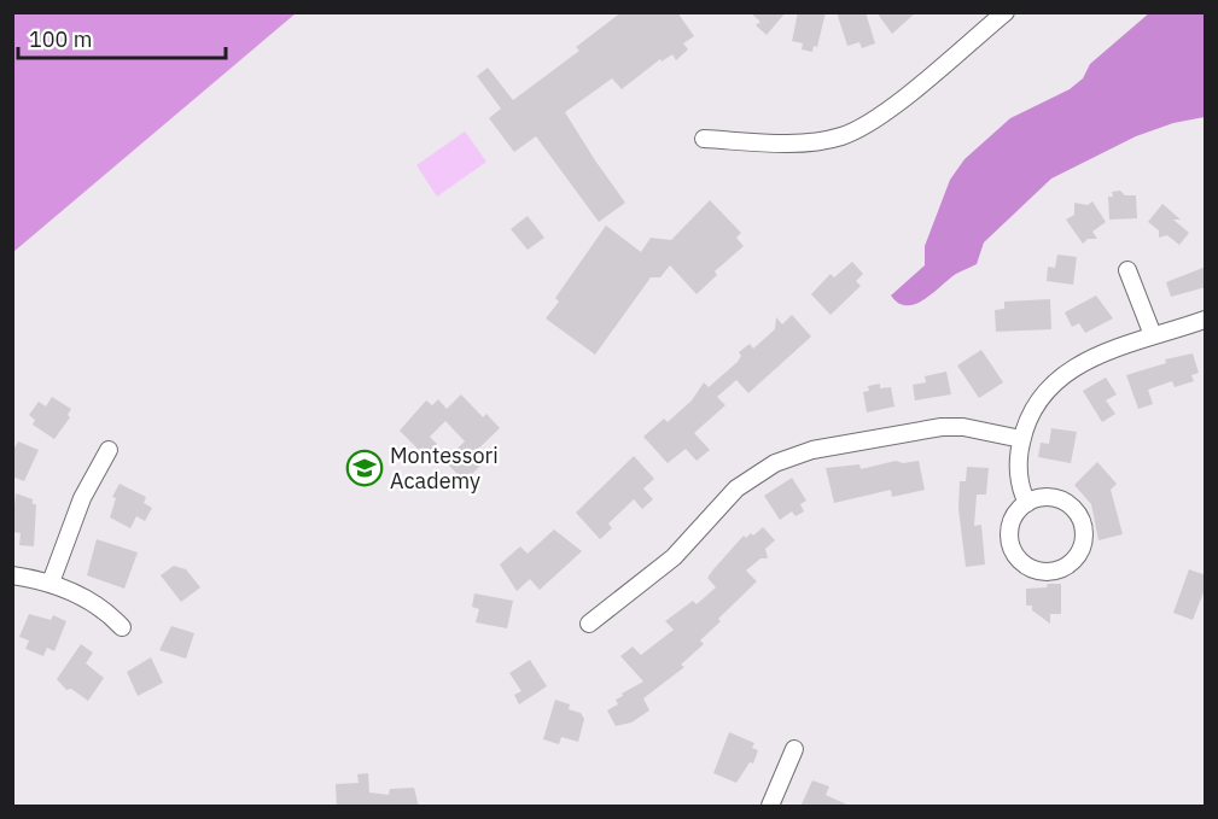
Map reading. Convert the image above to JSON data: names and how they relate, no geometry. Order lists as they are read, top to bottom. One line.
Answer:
{"places":{"school or university":["Montessori Academy"]},"scale_bar":"100 m"}
